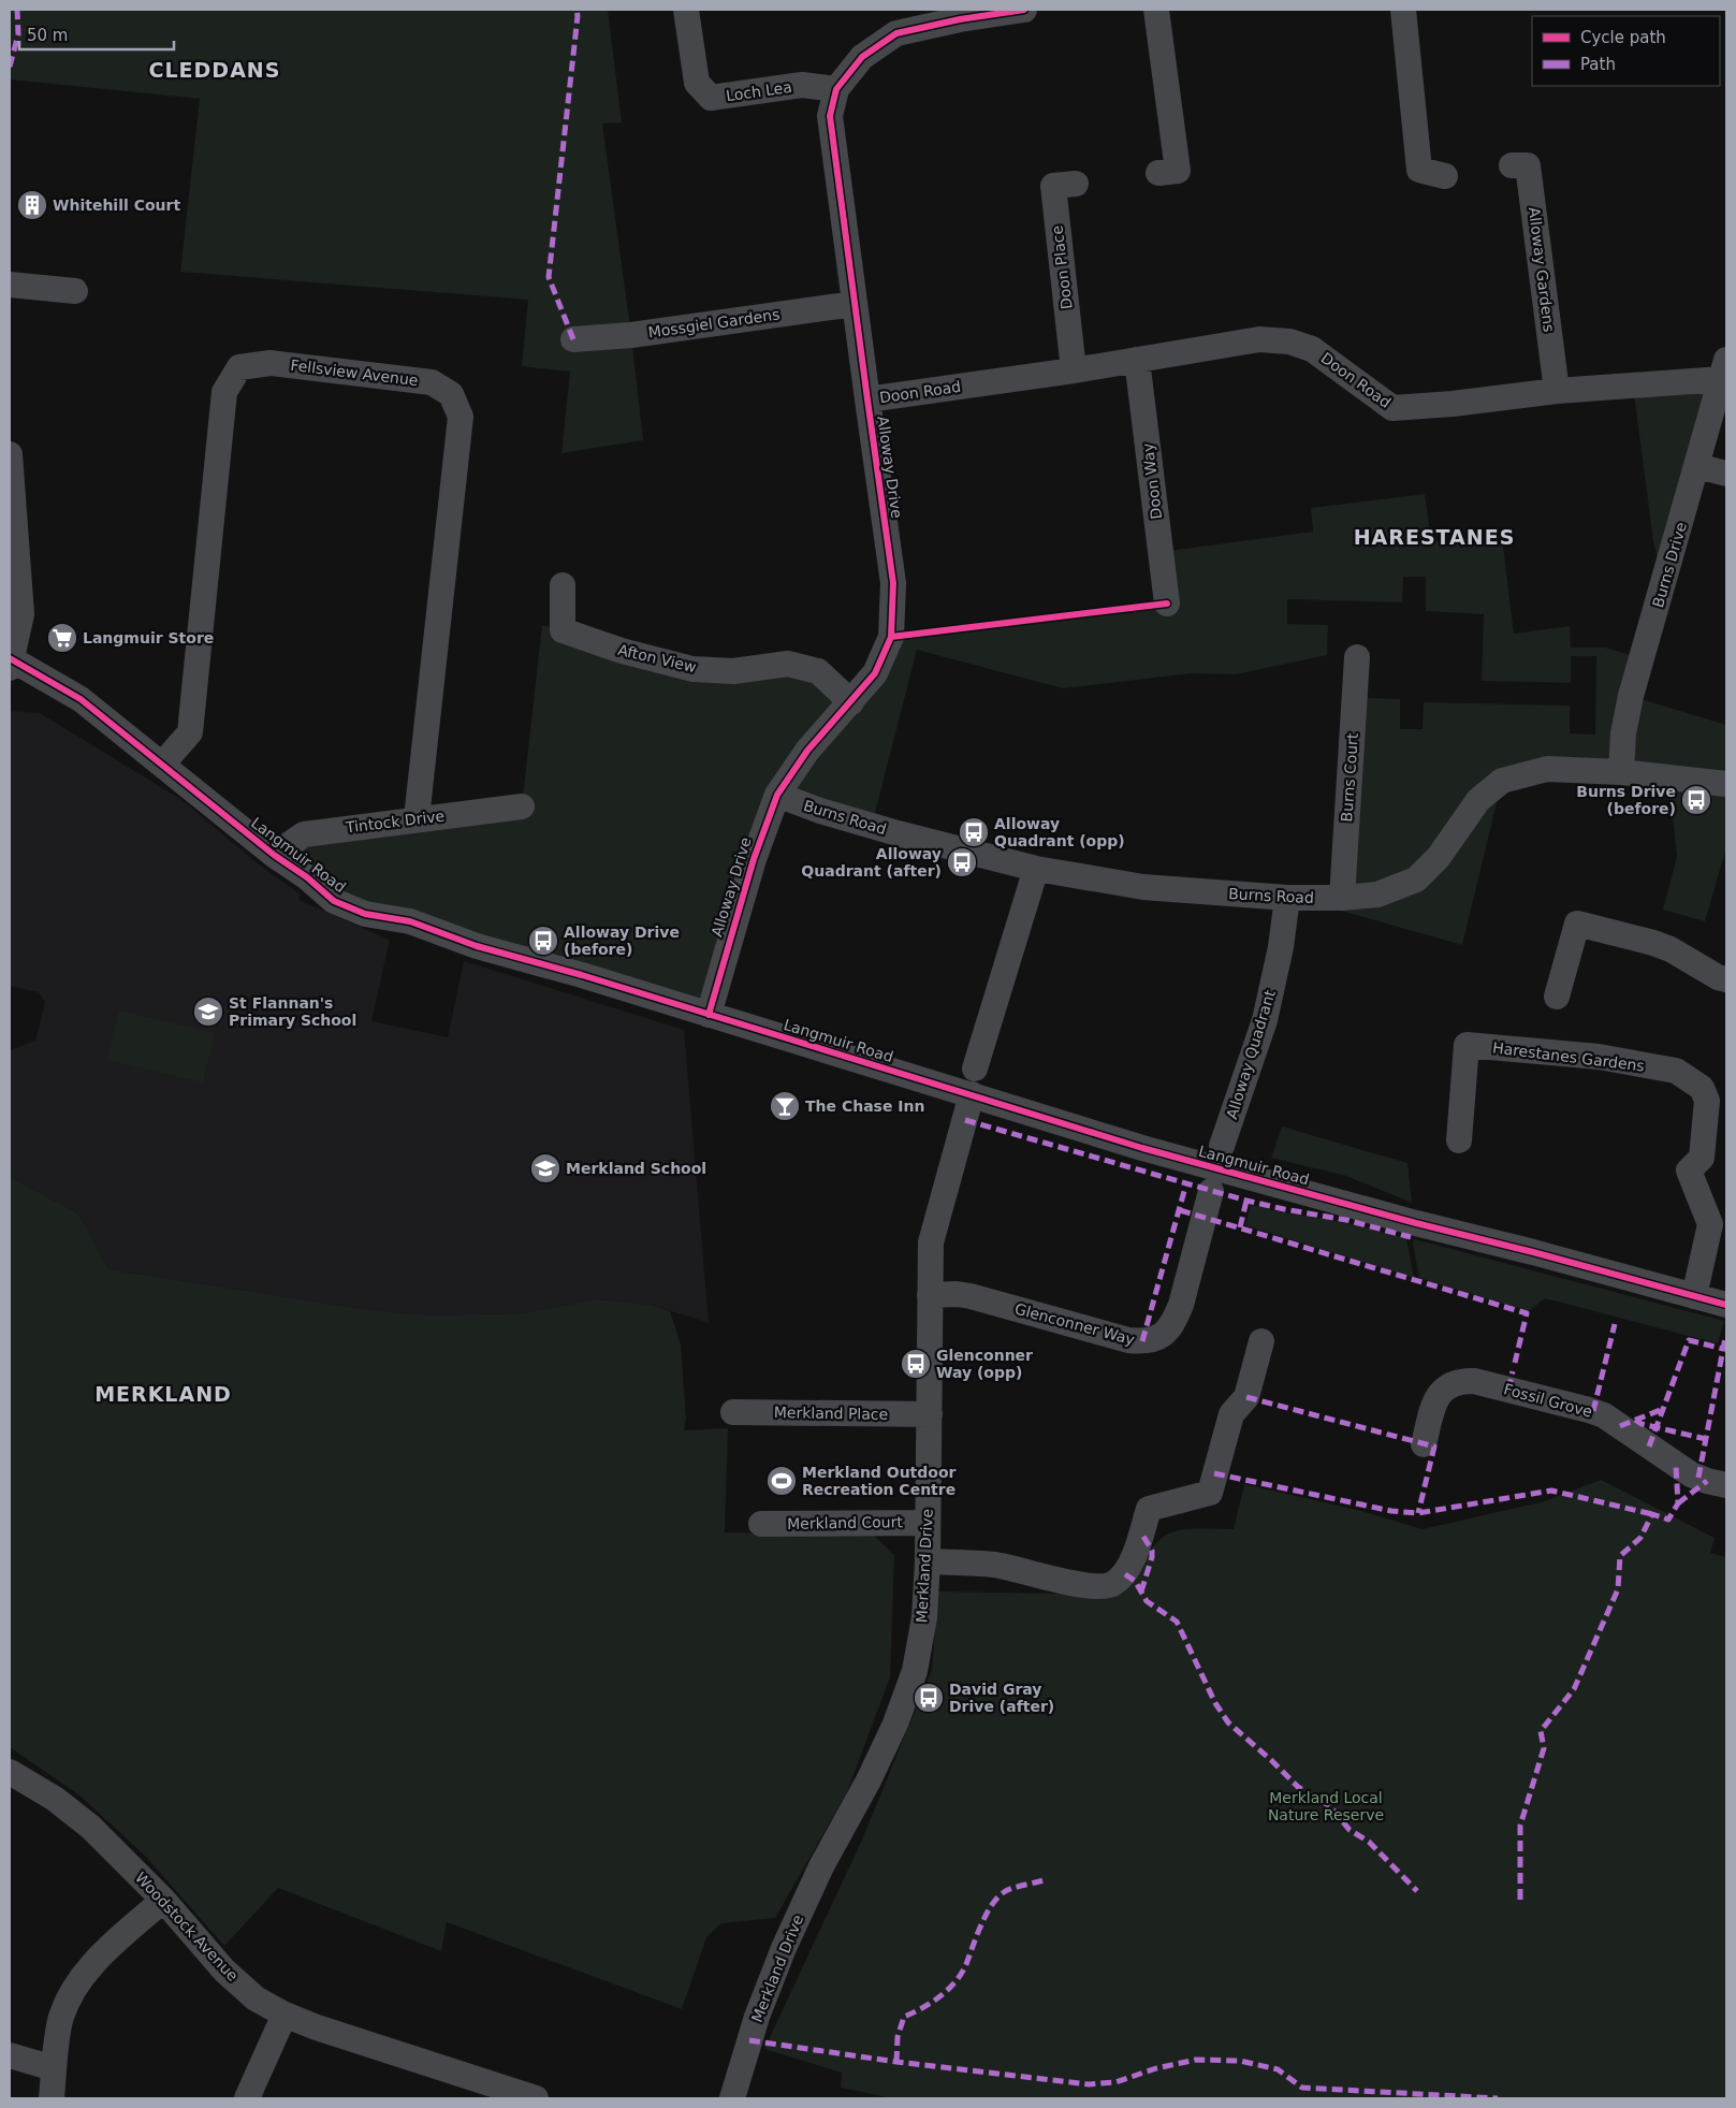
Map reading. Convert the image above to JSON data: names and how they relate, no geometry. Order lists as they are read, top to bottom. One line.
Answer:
{"streets":{"street":["Loch Lea","Doon Place","Alloway Gardens","Mossgiel Gardens","Fellsview Avenue","Doon Road","Alloway Drive","Doon Way","Burns Drive","Afton View","Burns Court","Burns Road","Tintock Drive","Langmuir Road","Alloway Quadrant","Harestanes Gardens","Glenconner Way","Fossil Grove","Merkland Place","Merkland Court","Merkland Drive","Woodstock Avenue"]},"crossings":[["Loch Lea","Alloway Drive"],["Doon Place","Doon Road"],["Alloway Gardens","Doon Road"],["Mossgiel Gardens","Alloway Drive"],["Fellsview Avenue","Tintock Drive"],["Fellsview Avenue","Langmuir Road"],["Doon Road","Alloway Drive"],["Doon Road","Doon Way"],["Doon Road","Burns Drive"],["Alloway Drive","Afton View"],["Alloway Drive","Burns Road"],["Alloway Drive","Langmuir Road"],["Burns Drive","Burns Road"],["Burns Court","Burns Road"],["Burns Road","Alloway Quadrant"],["Tintock Drive","Langmuir Road"],["Langmuir Road","Harestanes Gardens"],["Langmuir Road","Merkland Drive"],["Glenconner Way","Merkland Drive"],["Merkland Place","Merkland Drive"],["Merkland Court","Merkland Drive"]],"districts":["CLEDDANS","HARESTANES","MERKLAND"],"parks":["Merkland Local Nature Reserve"],"places":{"building":["Whitehill Court"],"supermarket":["Langmuir Store"],"bus stop":["Burns Drive (before)","Alloway Quadrant (opp)","Alloway Quadrant (after)","Alloway Drive (before)","Glenconner Way (opp)","David Gray Drive (after)"],"school or university":["St Flannan's Primary School","Merkland School"],"bar":["The Chase Inn"],"sports":["Merkland Outdoor Recreation Centre"]},"legend":["Cycle path","Path"],"scale_bar":"50 m"}
